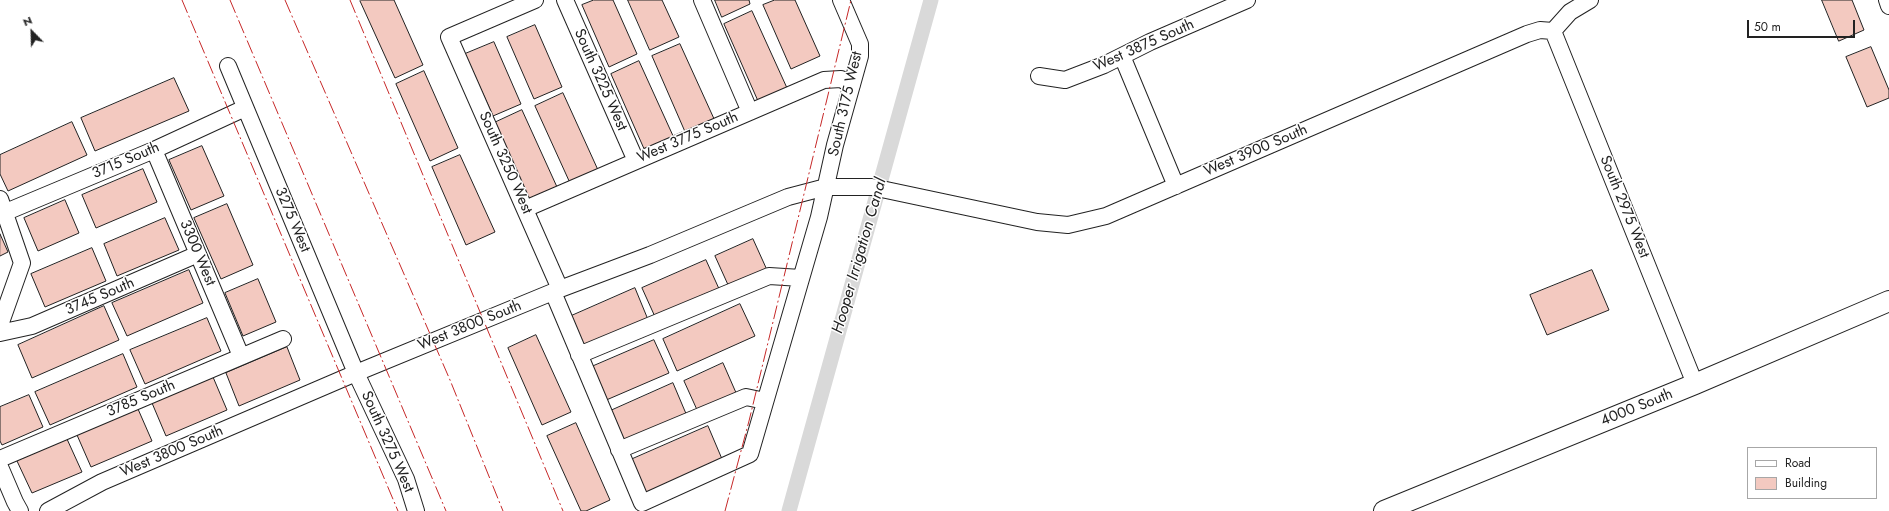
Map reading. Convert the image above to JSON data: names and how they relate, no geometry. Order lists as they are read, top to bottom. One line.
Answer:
{"streets":{"main road":["4000 South"],"street":["West 3875 South","South 3225 West","South 3175 West","West 3775 South","West 3900 South","3715 South","South 3250 West","South 2975 West","3275 West","3300 West","3745 South","West 3800 South","3785 South","South 3275 West"]},"crossings":[["South 3225 West","West 3775 South"],["South 3175 West","West 3775 South"],["South 3175 West","South 3250 West"],["South 3175 West","West 3800 South"],["West 3775 South","South 3250 West"],["West 3900 South","South 2975 West"],["West 3900 South","West 3800 South"],["3715 South","3275 West"],["3715 South","3300 West"],["South 3250 West","West 3800 South"],["South 2975 West","4000 South"],["3275 West","West 3800 South"],["3275 West","South 3275 West"],["3300 West","3745 South"],["3300 West","3785 South"],["West 3800 South","South 3275 West"]],"water":["Hooper Irrigation Canal"],"legend":["Road","Building"],"scale_bar":"50 m","north":"top left"}
